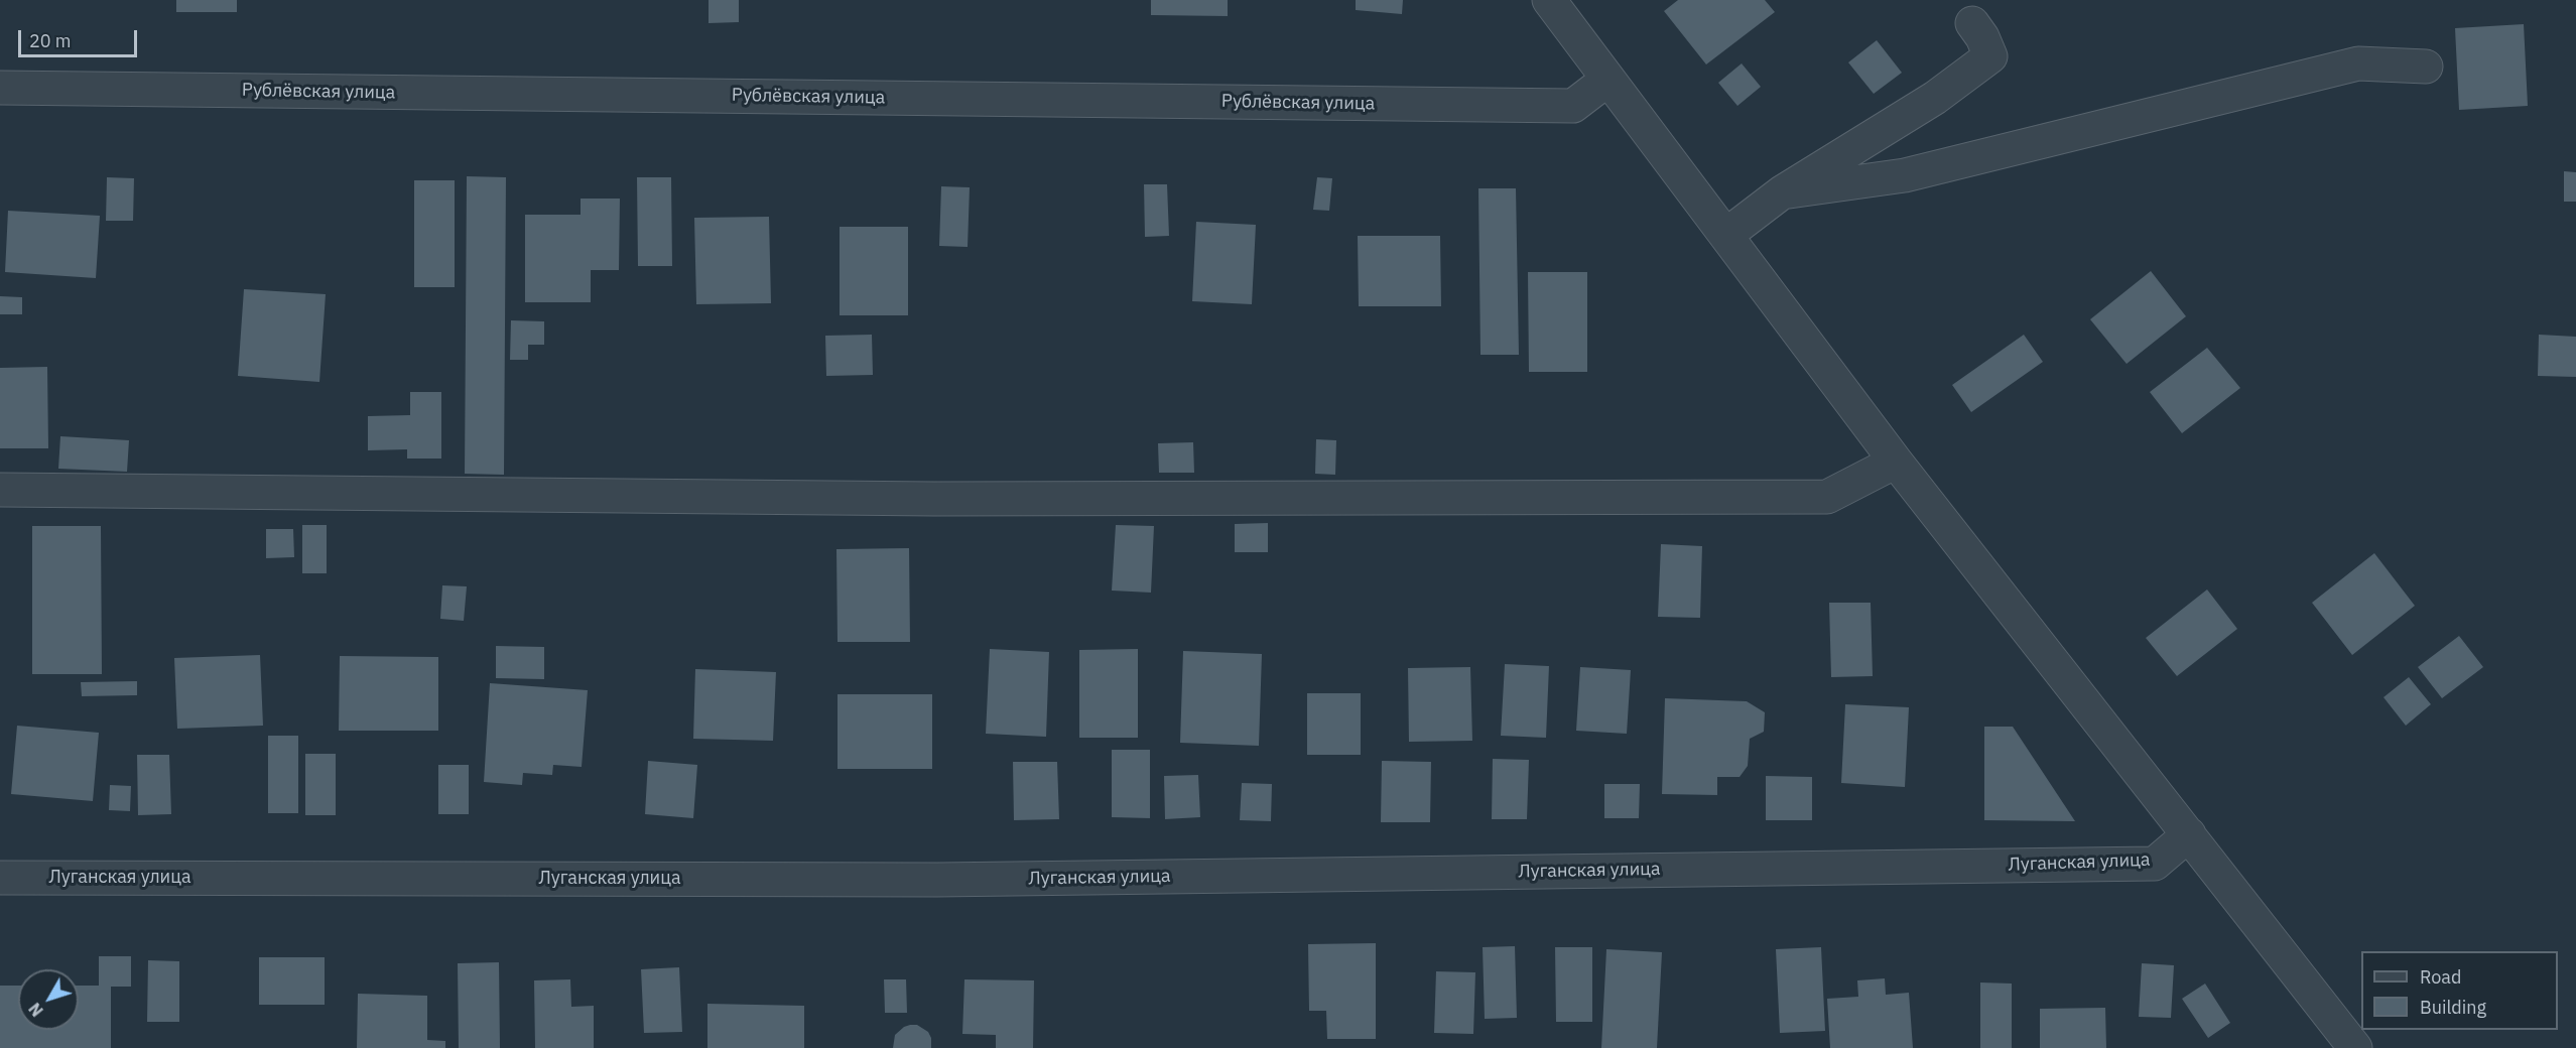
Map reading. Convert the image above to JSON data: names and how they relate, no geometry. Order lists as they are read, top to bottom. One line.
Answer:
{"streets":{"street":["Рублёвская улица","Луганская улица"]},"legend":["Road","Building"],"scale_bar":"20 m","north":"bottom left"}
